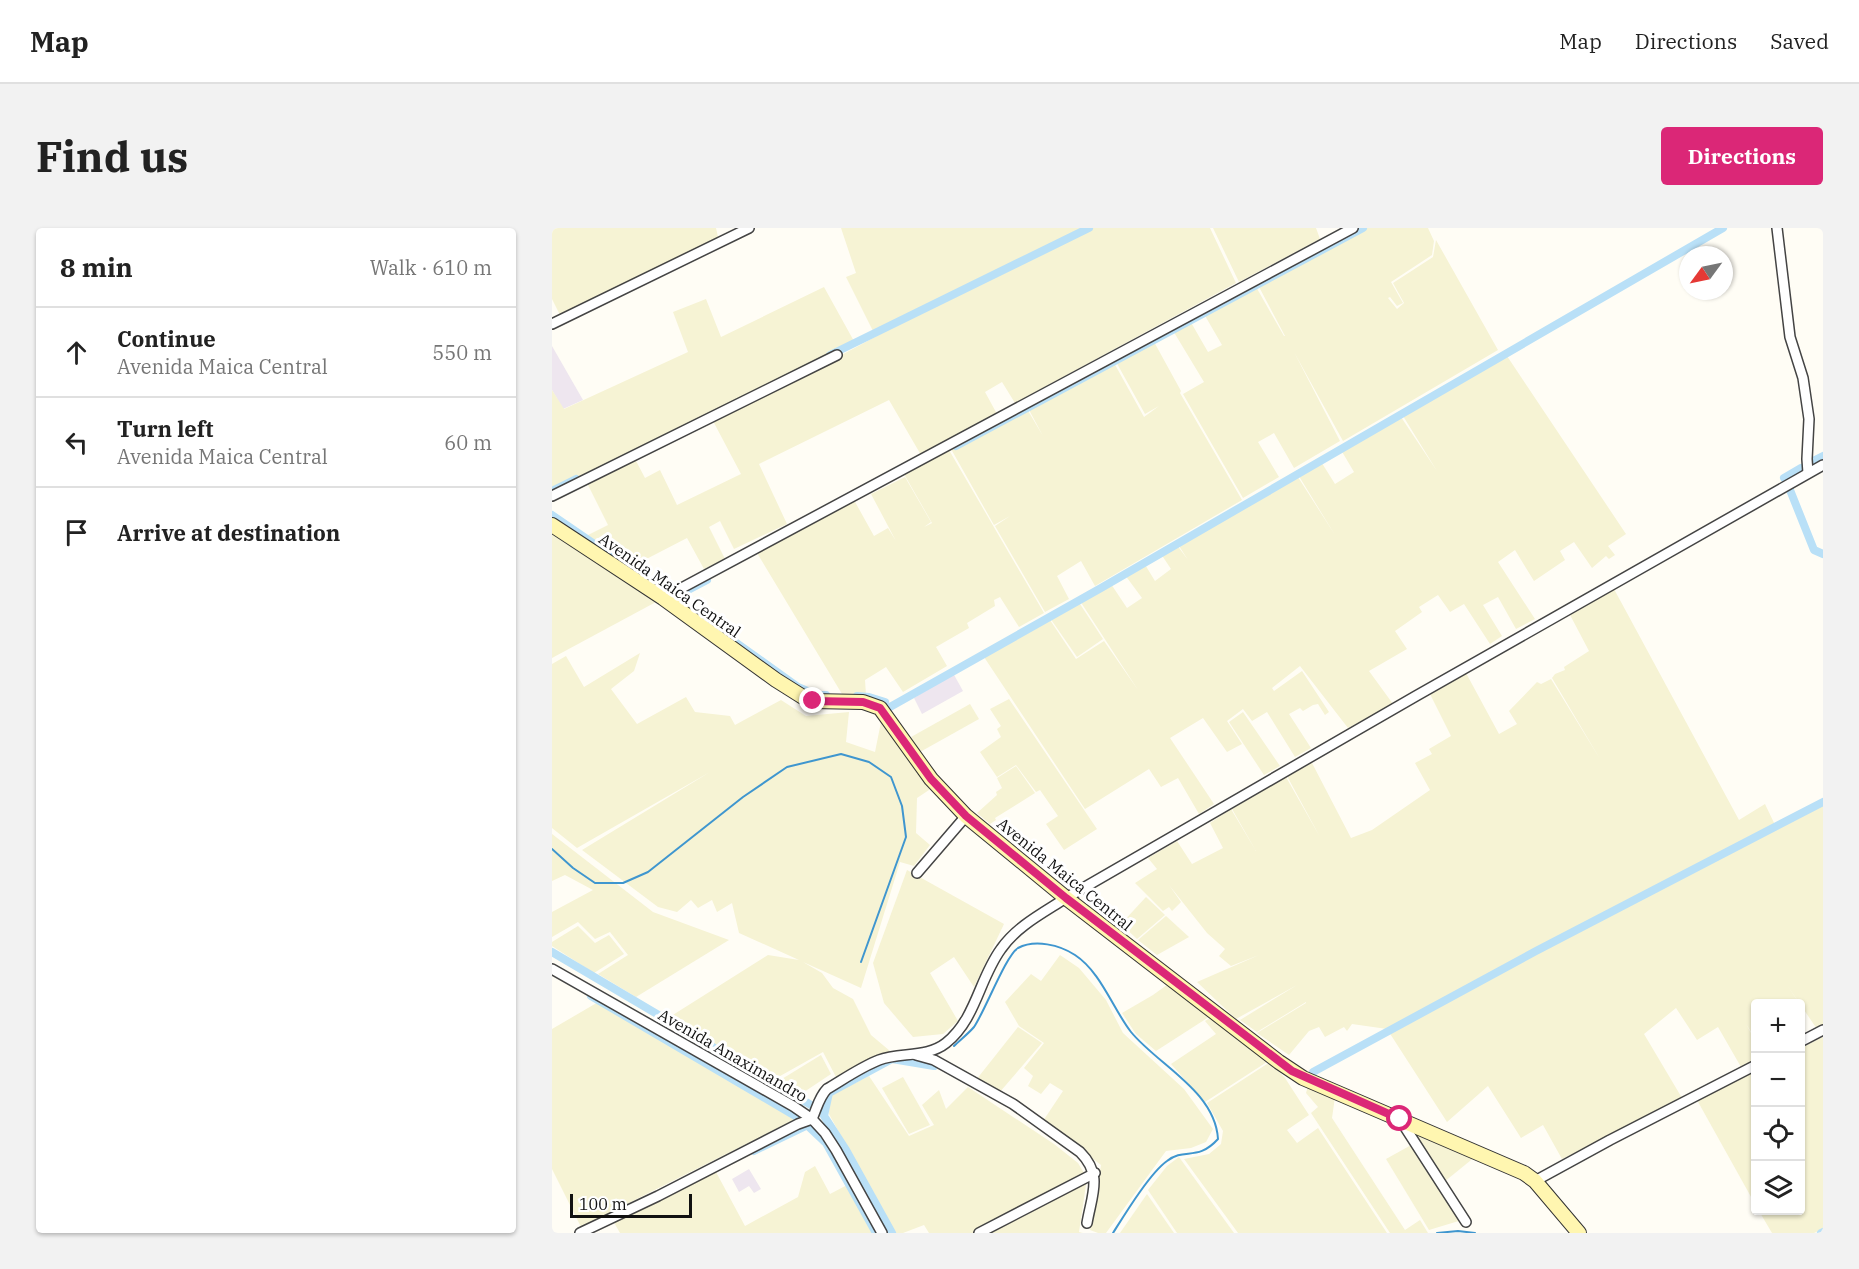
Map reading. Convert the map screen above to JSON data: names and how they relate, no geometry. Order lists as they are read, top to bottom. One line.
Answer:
{"streets":{"street":["Avenida Maica Central","Avenida Anaximandro"]},"scale_bar":"100 m","north":"bottom left","page":{"header":"Map","nav":["Map","Directions","Saved"],"buttons":"Directions","title":"Find us","heading":["8 min","Walk · 610 m"],"list":[["Continue","Avenida Maica Central","550 m"],["Turn left","Avenida Maica Central","60 m"],"Arrive at destination"],"map_buttons":["+","−"],"scale":"100 m"}}
